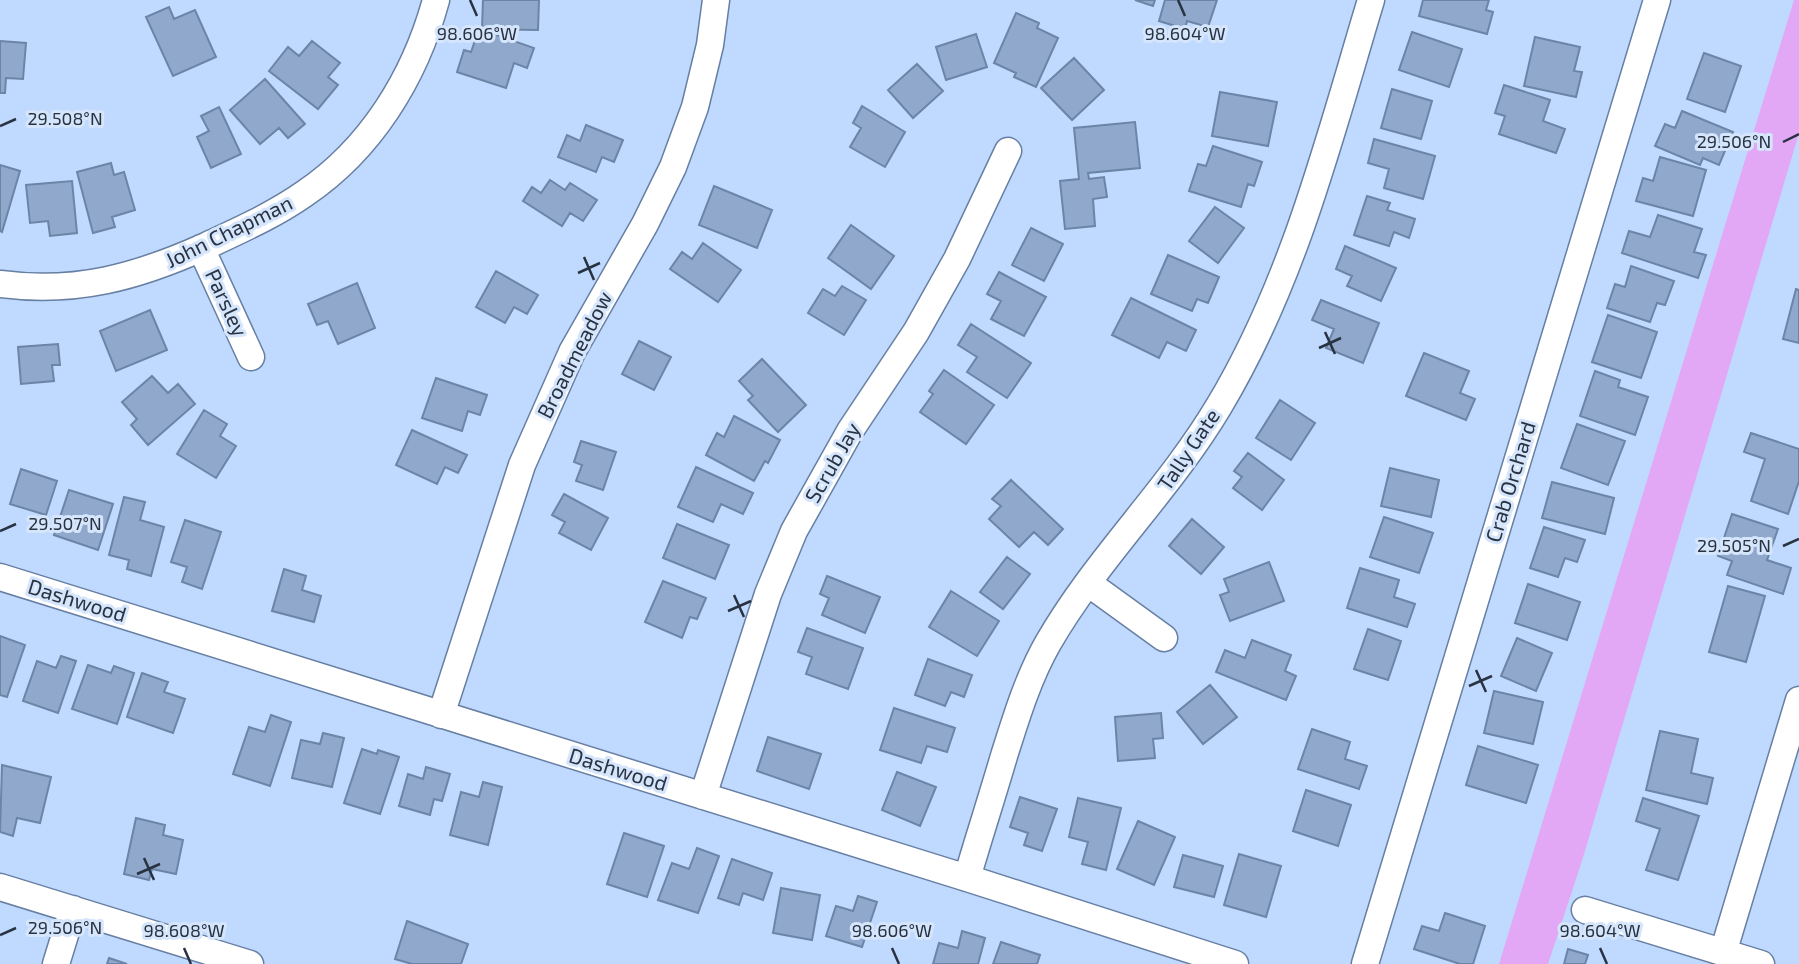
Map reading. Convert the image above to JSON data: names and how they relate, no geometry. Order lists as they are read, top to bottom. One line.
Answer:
{"streets":{"street":["John Chapman","Parsley","Broadmeadow","Tally Gate","Scrub Jay","Crab Orchard","Dashwood"]},"crossings":[["John Chapman","Parsley"],["Broadmeadow","Dashwood"],["Tally Gate","Dashwood"],["Scrub Jay","Dashwood"]],"coordinates":["98.606°W","98.604°W","29.508°N","29.506°N","29.507°N","29.505°N","98.608°W"]}
